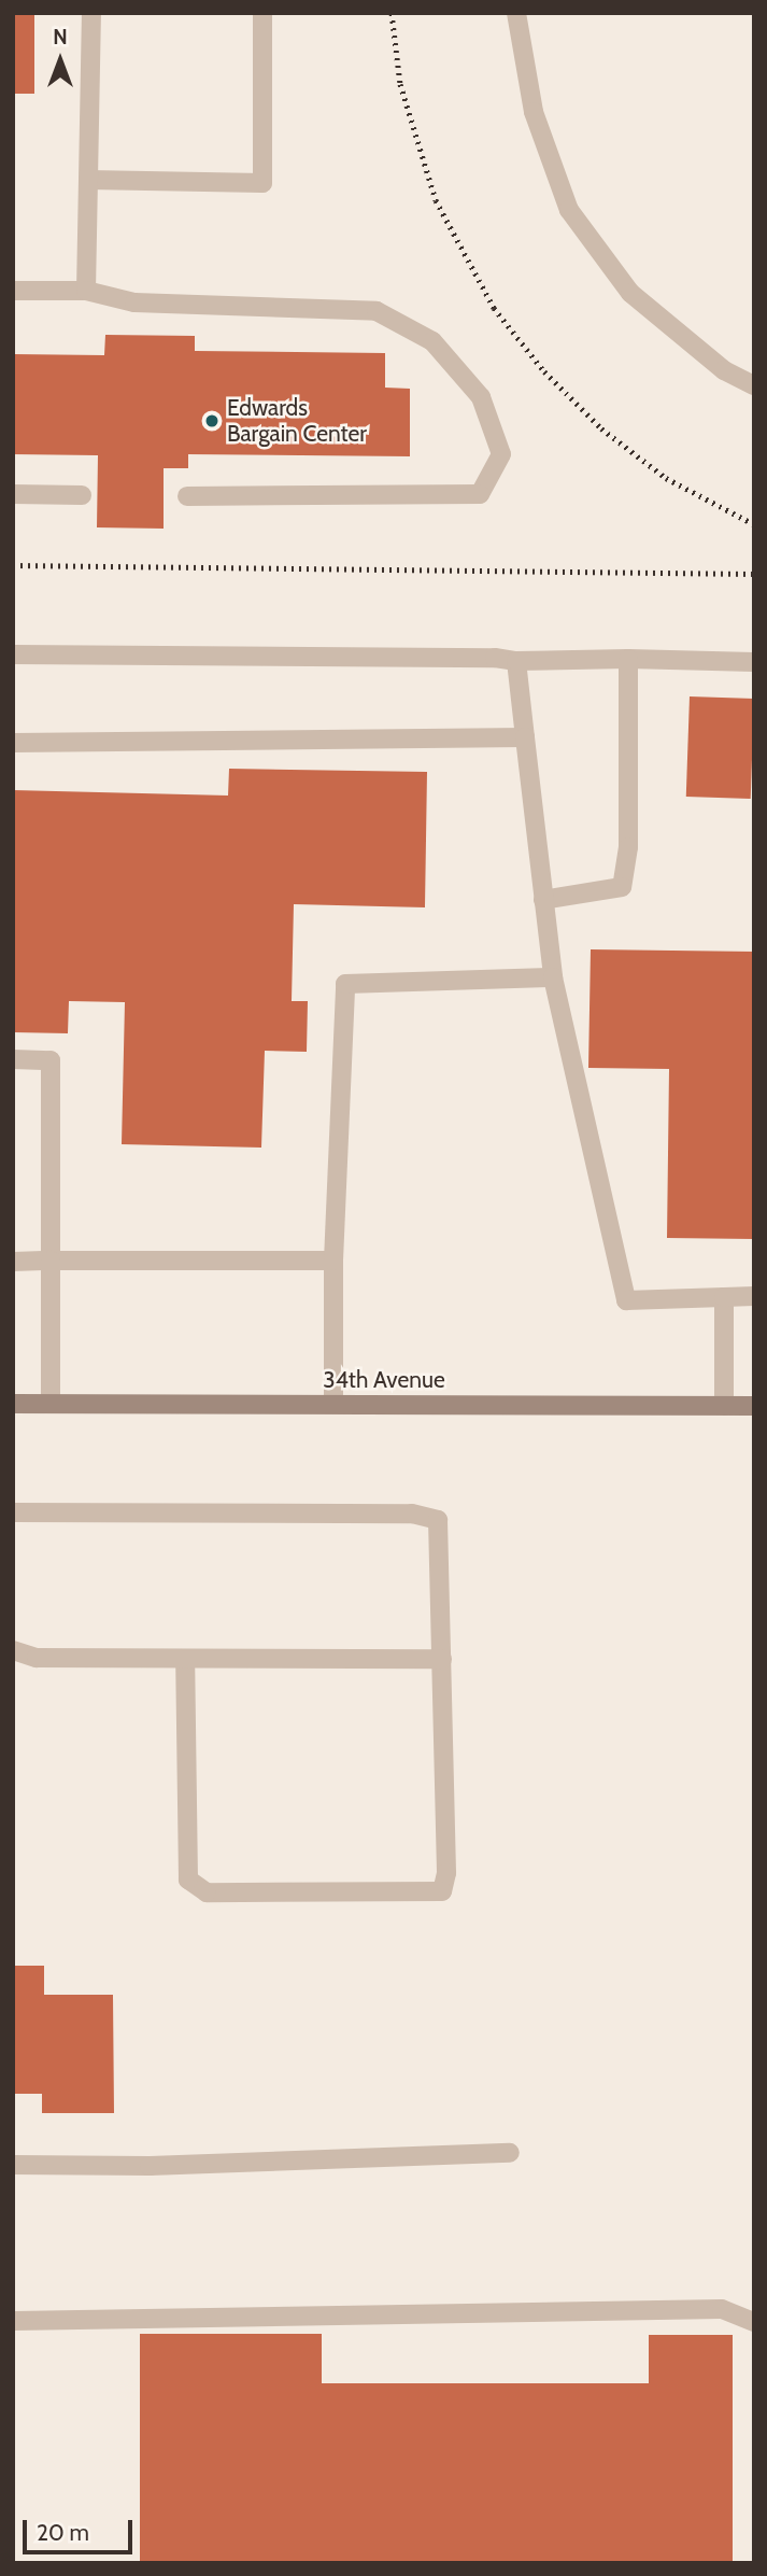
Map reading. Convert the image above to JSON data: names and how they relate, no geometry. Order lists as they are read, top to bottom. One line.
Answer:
{"streets":{"street":["34th Avenue"]},"places":["Edwards Bargain Center"],"scale_bar":"20 m","north":"top"}
